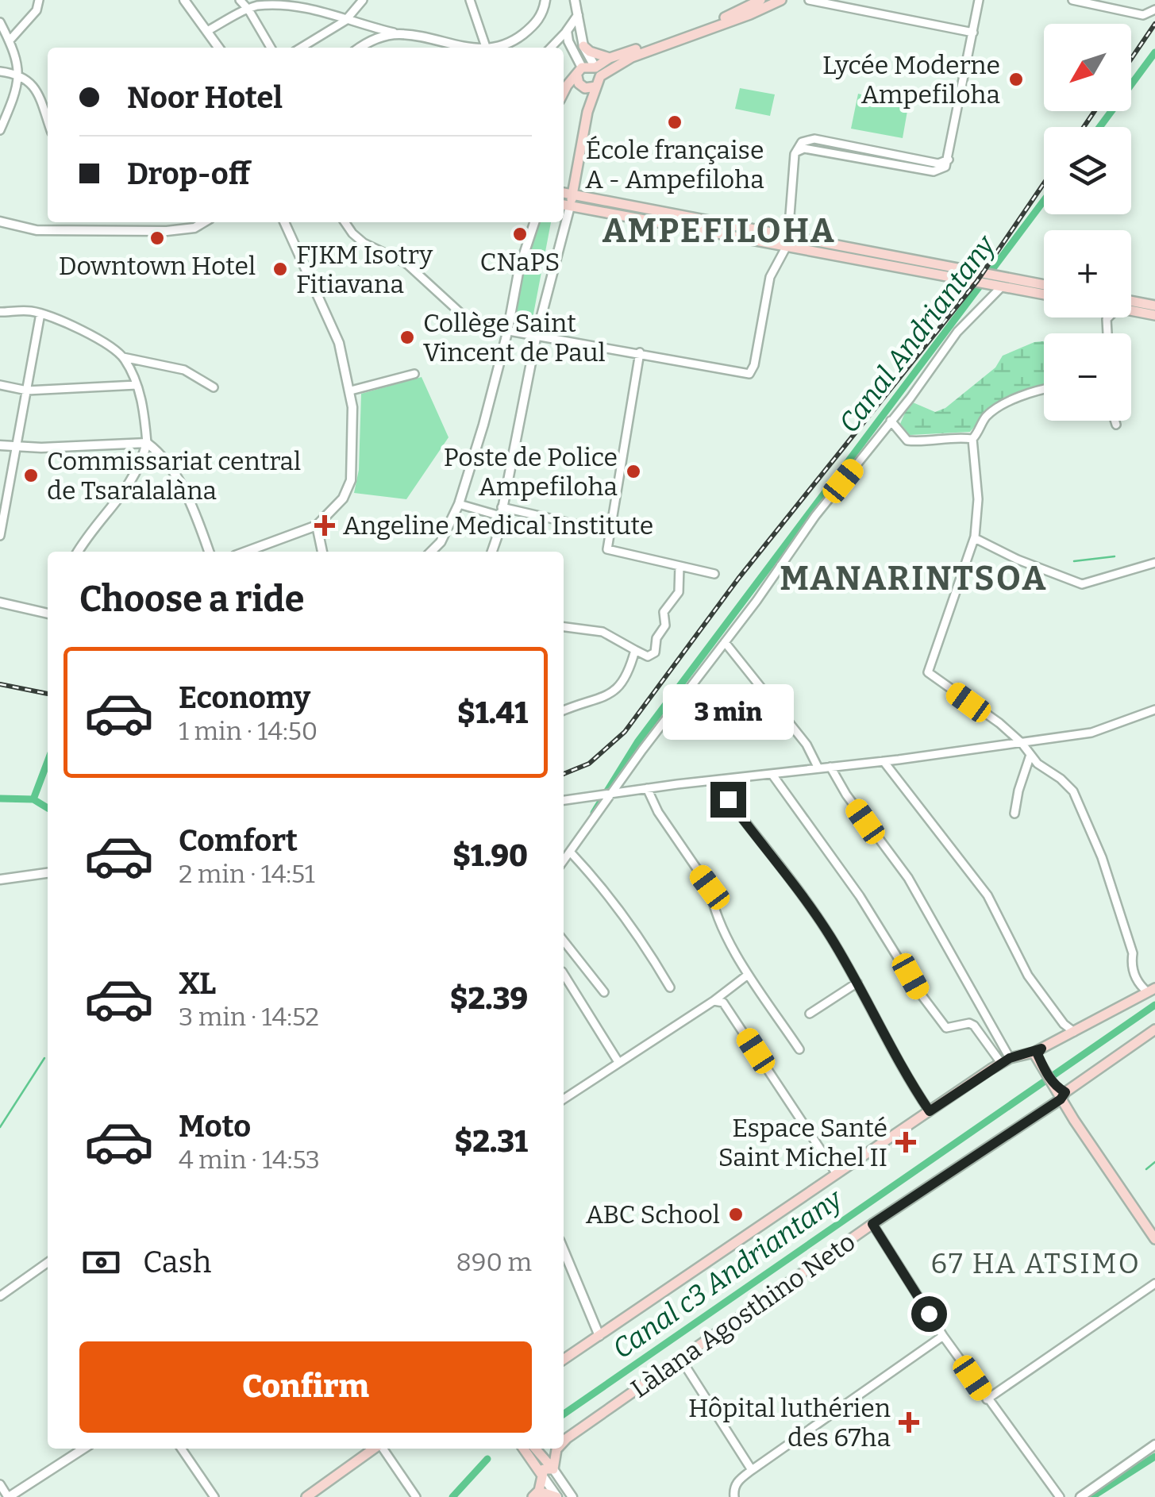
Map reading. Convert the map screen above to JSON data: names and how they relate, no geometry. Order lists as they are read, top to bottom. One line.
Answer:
{"streets":{"main road":["Làlana Agosthino Neto"]},"districts":["AMPEFILOHA","MANARINTSOA","67 HA ATSIMO"],"water":["Canal Andriantany","Canal c3 Andriantany"],"places":{"other":["Lycée Moderne Ampefiloha","École française A - Ampefiloha","CNaPS","Downtown Hotel","FJKM Isotry Fitiavana","Collège Saint Vincent de Paul","Poste de Police Ampefiloha","Commissariat central de Tsaralalàna","ABC School"],"health":["Angeline Medical Institute","Espace Santé Saint Michel II","Hôpital luthérien des 67ha"]},"north":"bottom left","page":{"map_buttons":["+","−"],"banner":["Noor Hotel","Drop-off"],"heading":"Choose a ride","list":[{"name":"Economy","note":"1 min · 14:50","value":"$1.41"},{"name":"Comfort","note":"2 min · 14:51","value":"$1.90"},{"name":"XL","note":"3 min · 14:52","value":"$2.39"},{"name":"Moto","note":"4 min · 14:53","value":"$2.31"}],"bubble":"3 min","pay":["Cash","890 m"],"buttons":"Confirm"}}
